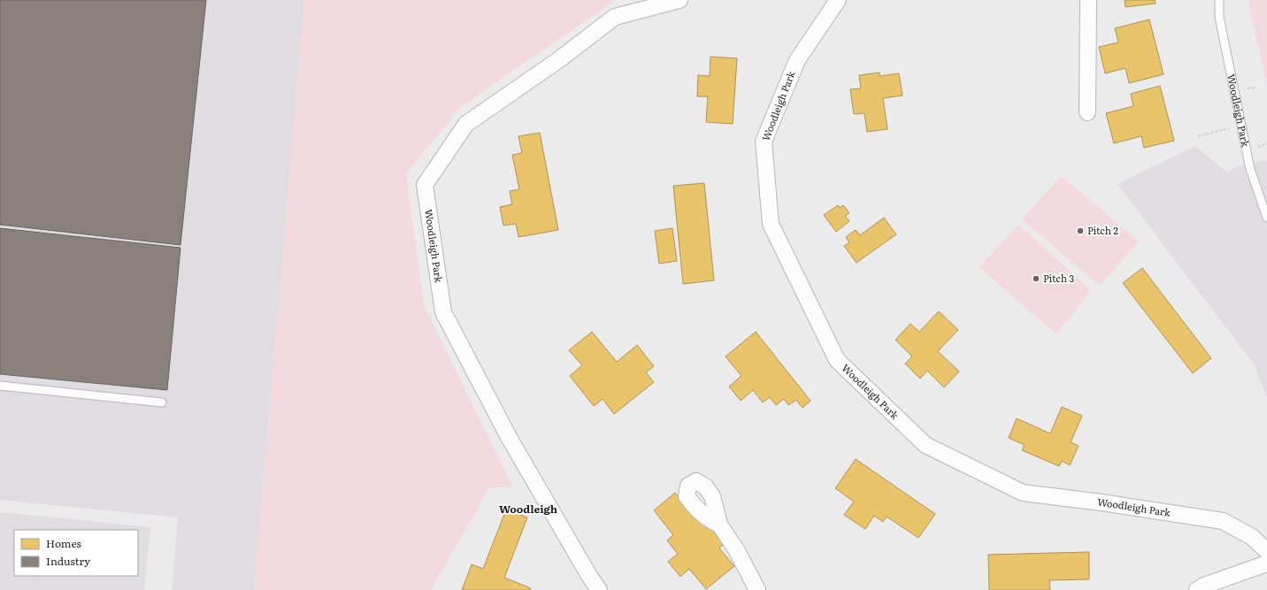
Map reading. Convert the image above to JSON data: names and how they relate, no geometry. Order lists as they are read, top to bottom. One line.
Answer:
{"streets":{"street":["Woodleigh Park"]},"districts":["Woodleigh"],"places":["Pitch 2","Pitch 3"],"legend":["Homes","Industry"]}
